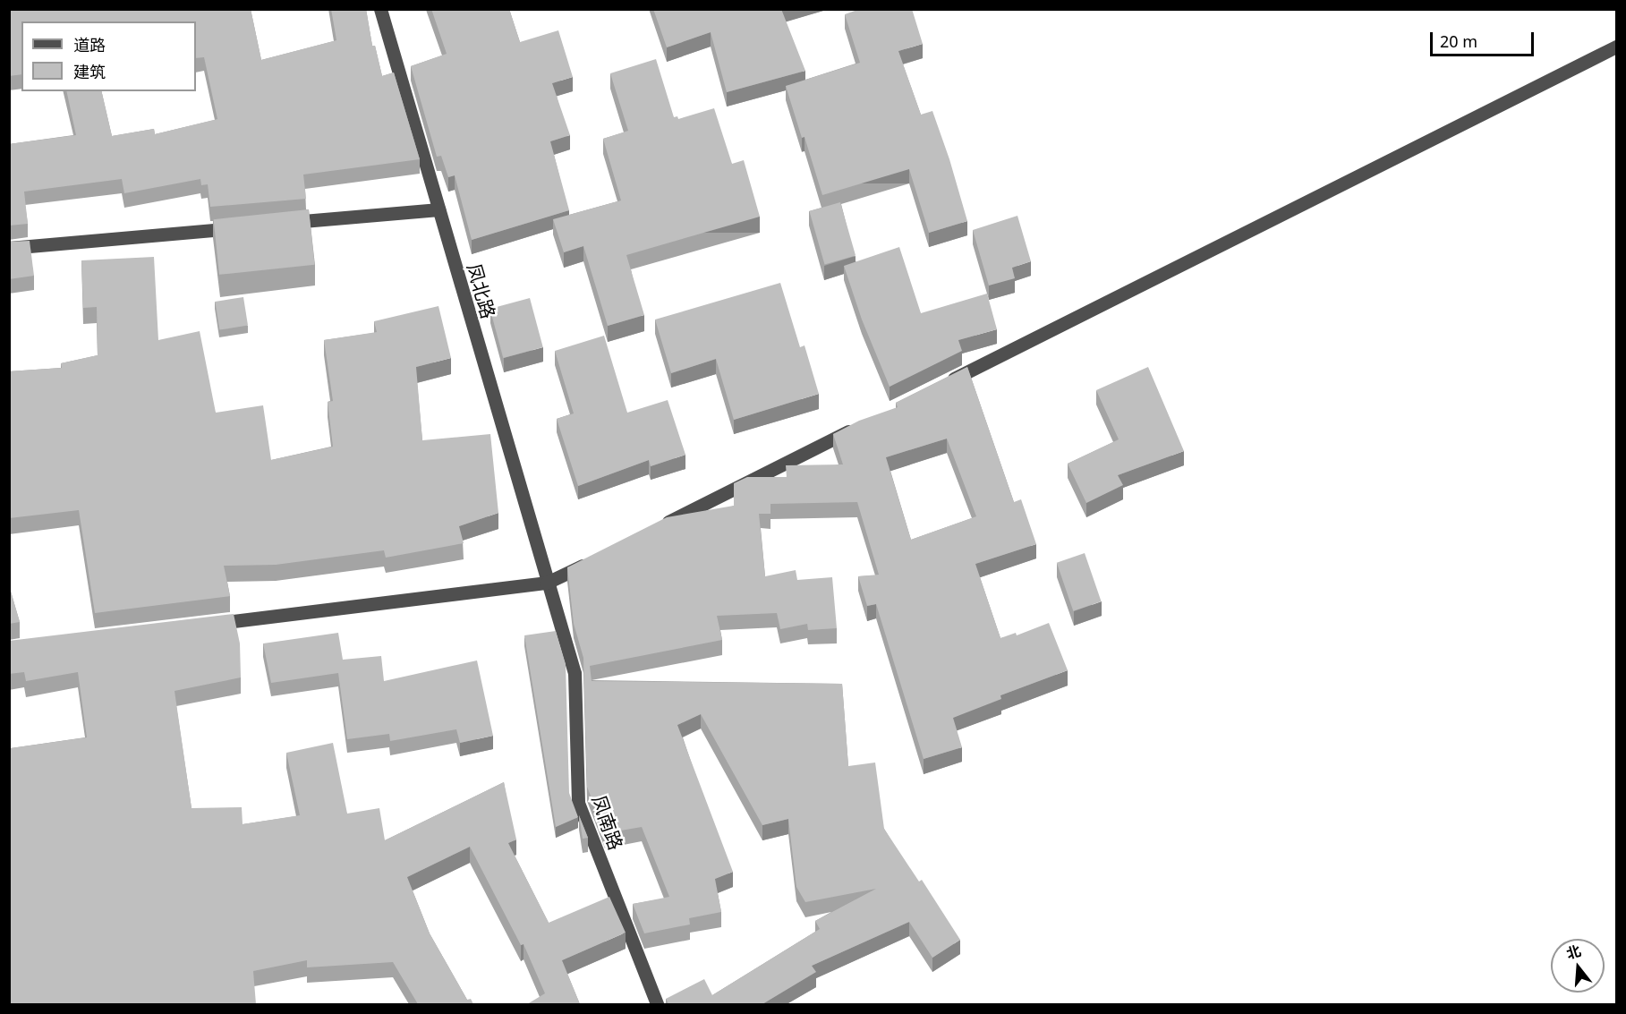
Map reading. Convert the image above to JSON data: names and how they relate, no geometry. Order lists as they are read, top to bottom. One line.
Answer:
{"streets":{"street":["凤北路","凤南路"]},"crossings":[["凤北路","凤南路"]],"legend":["道路","建筑"],"scale_bar":"20 m","north":"top"}
